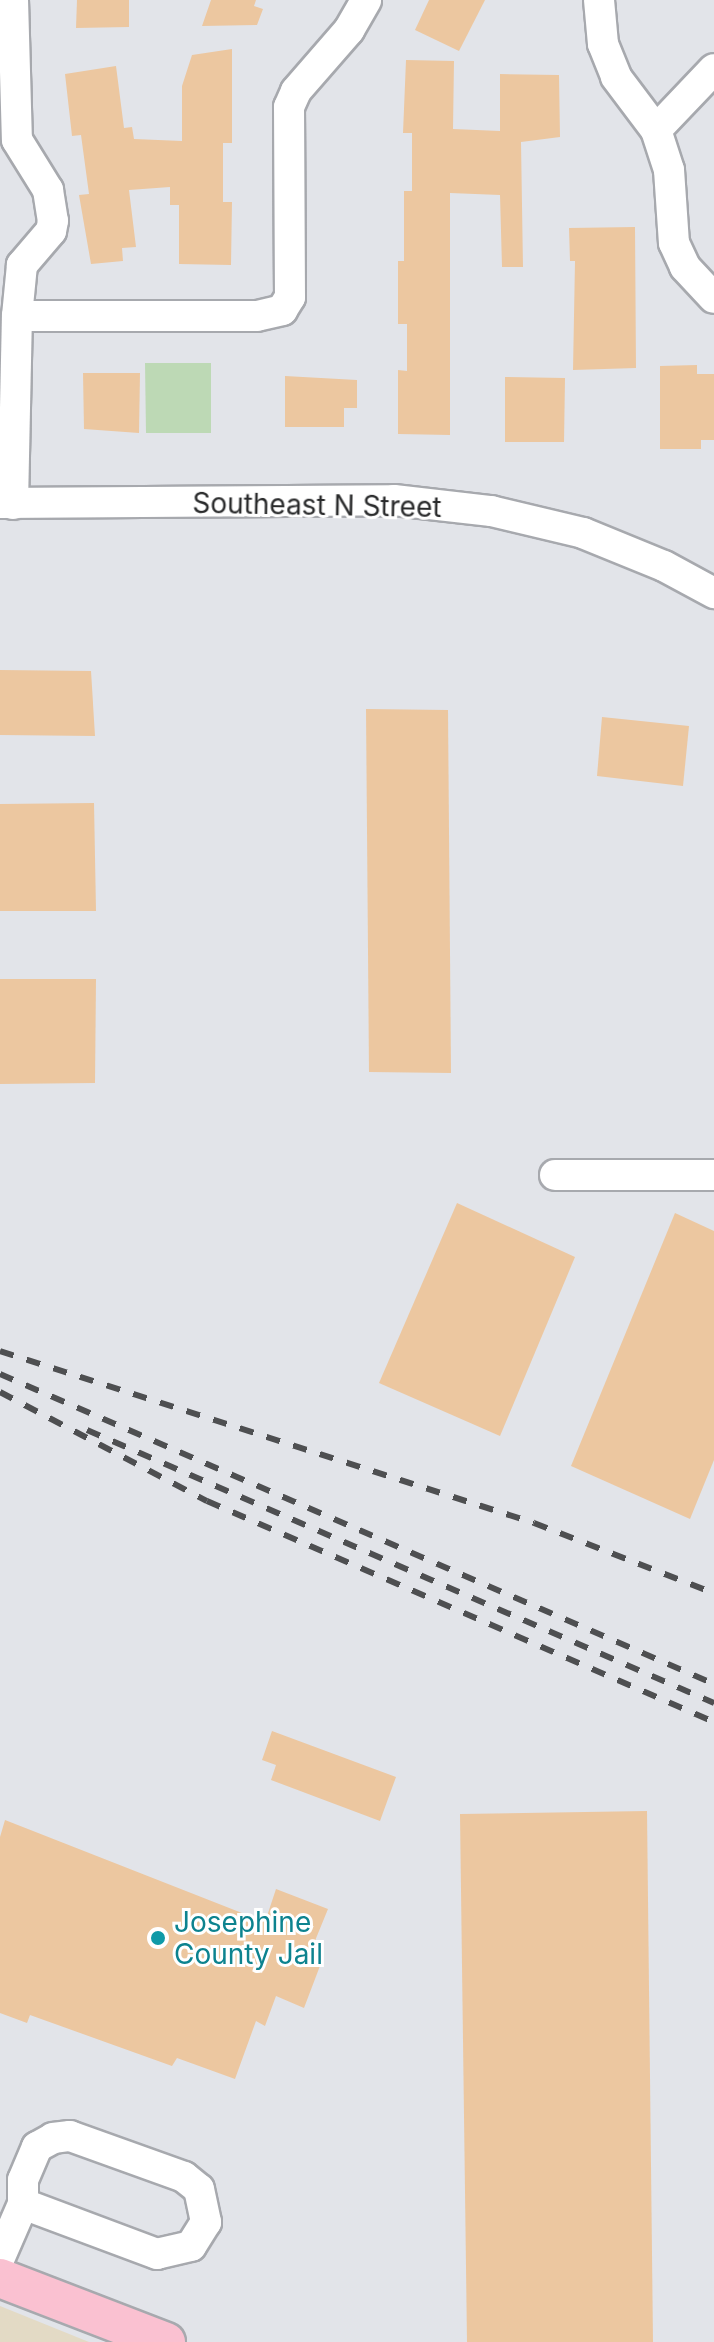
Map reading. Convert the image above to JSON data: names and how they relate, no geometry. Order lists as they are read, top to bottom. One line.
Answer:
{"streets":{"street":["Southeast N Street"]},"places":["Josephine County Jail"]}
